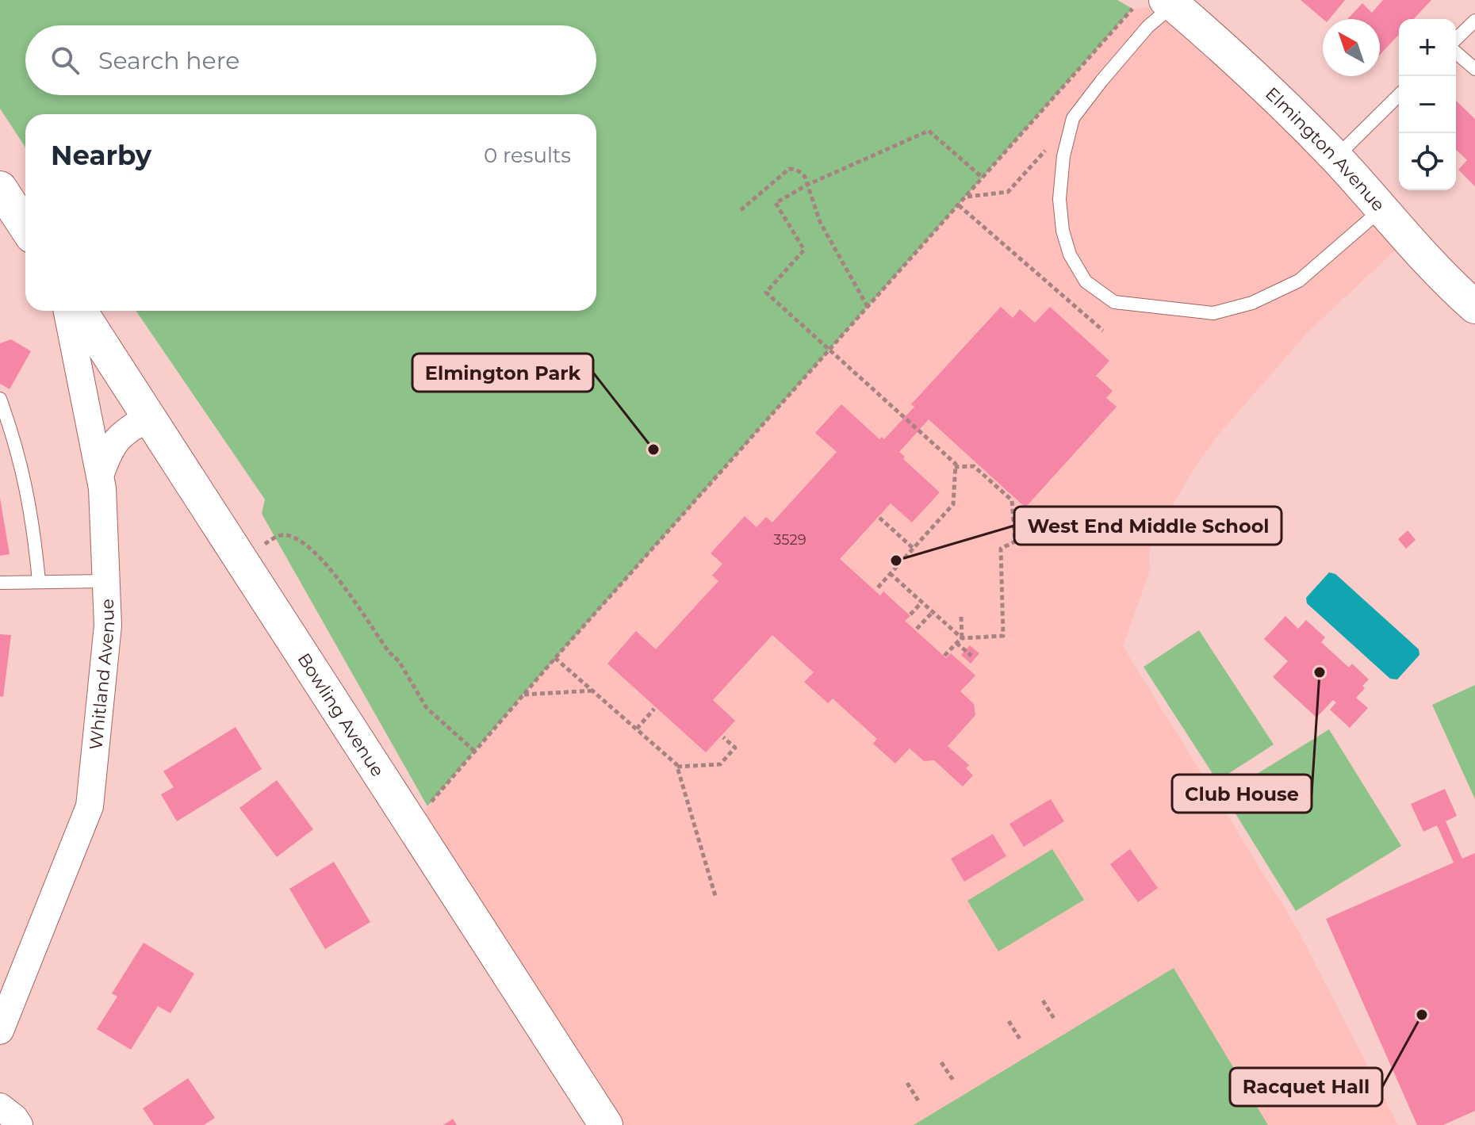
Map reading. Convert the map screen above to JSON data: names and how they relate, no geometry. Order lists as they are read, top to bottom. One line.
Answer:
{"streets":{"street":["Elmington Avenue","Whitland Avenue","Bowling Avenue"]},"places":["Elmington Park","West End Middle School","Club House","Racquet Hall"],"house_numbers":["3529"],"north":"top left","page":{"map_buttons":["+","−"],"search":"Search here","heading":["Nearby","0 results"]}}
